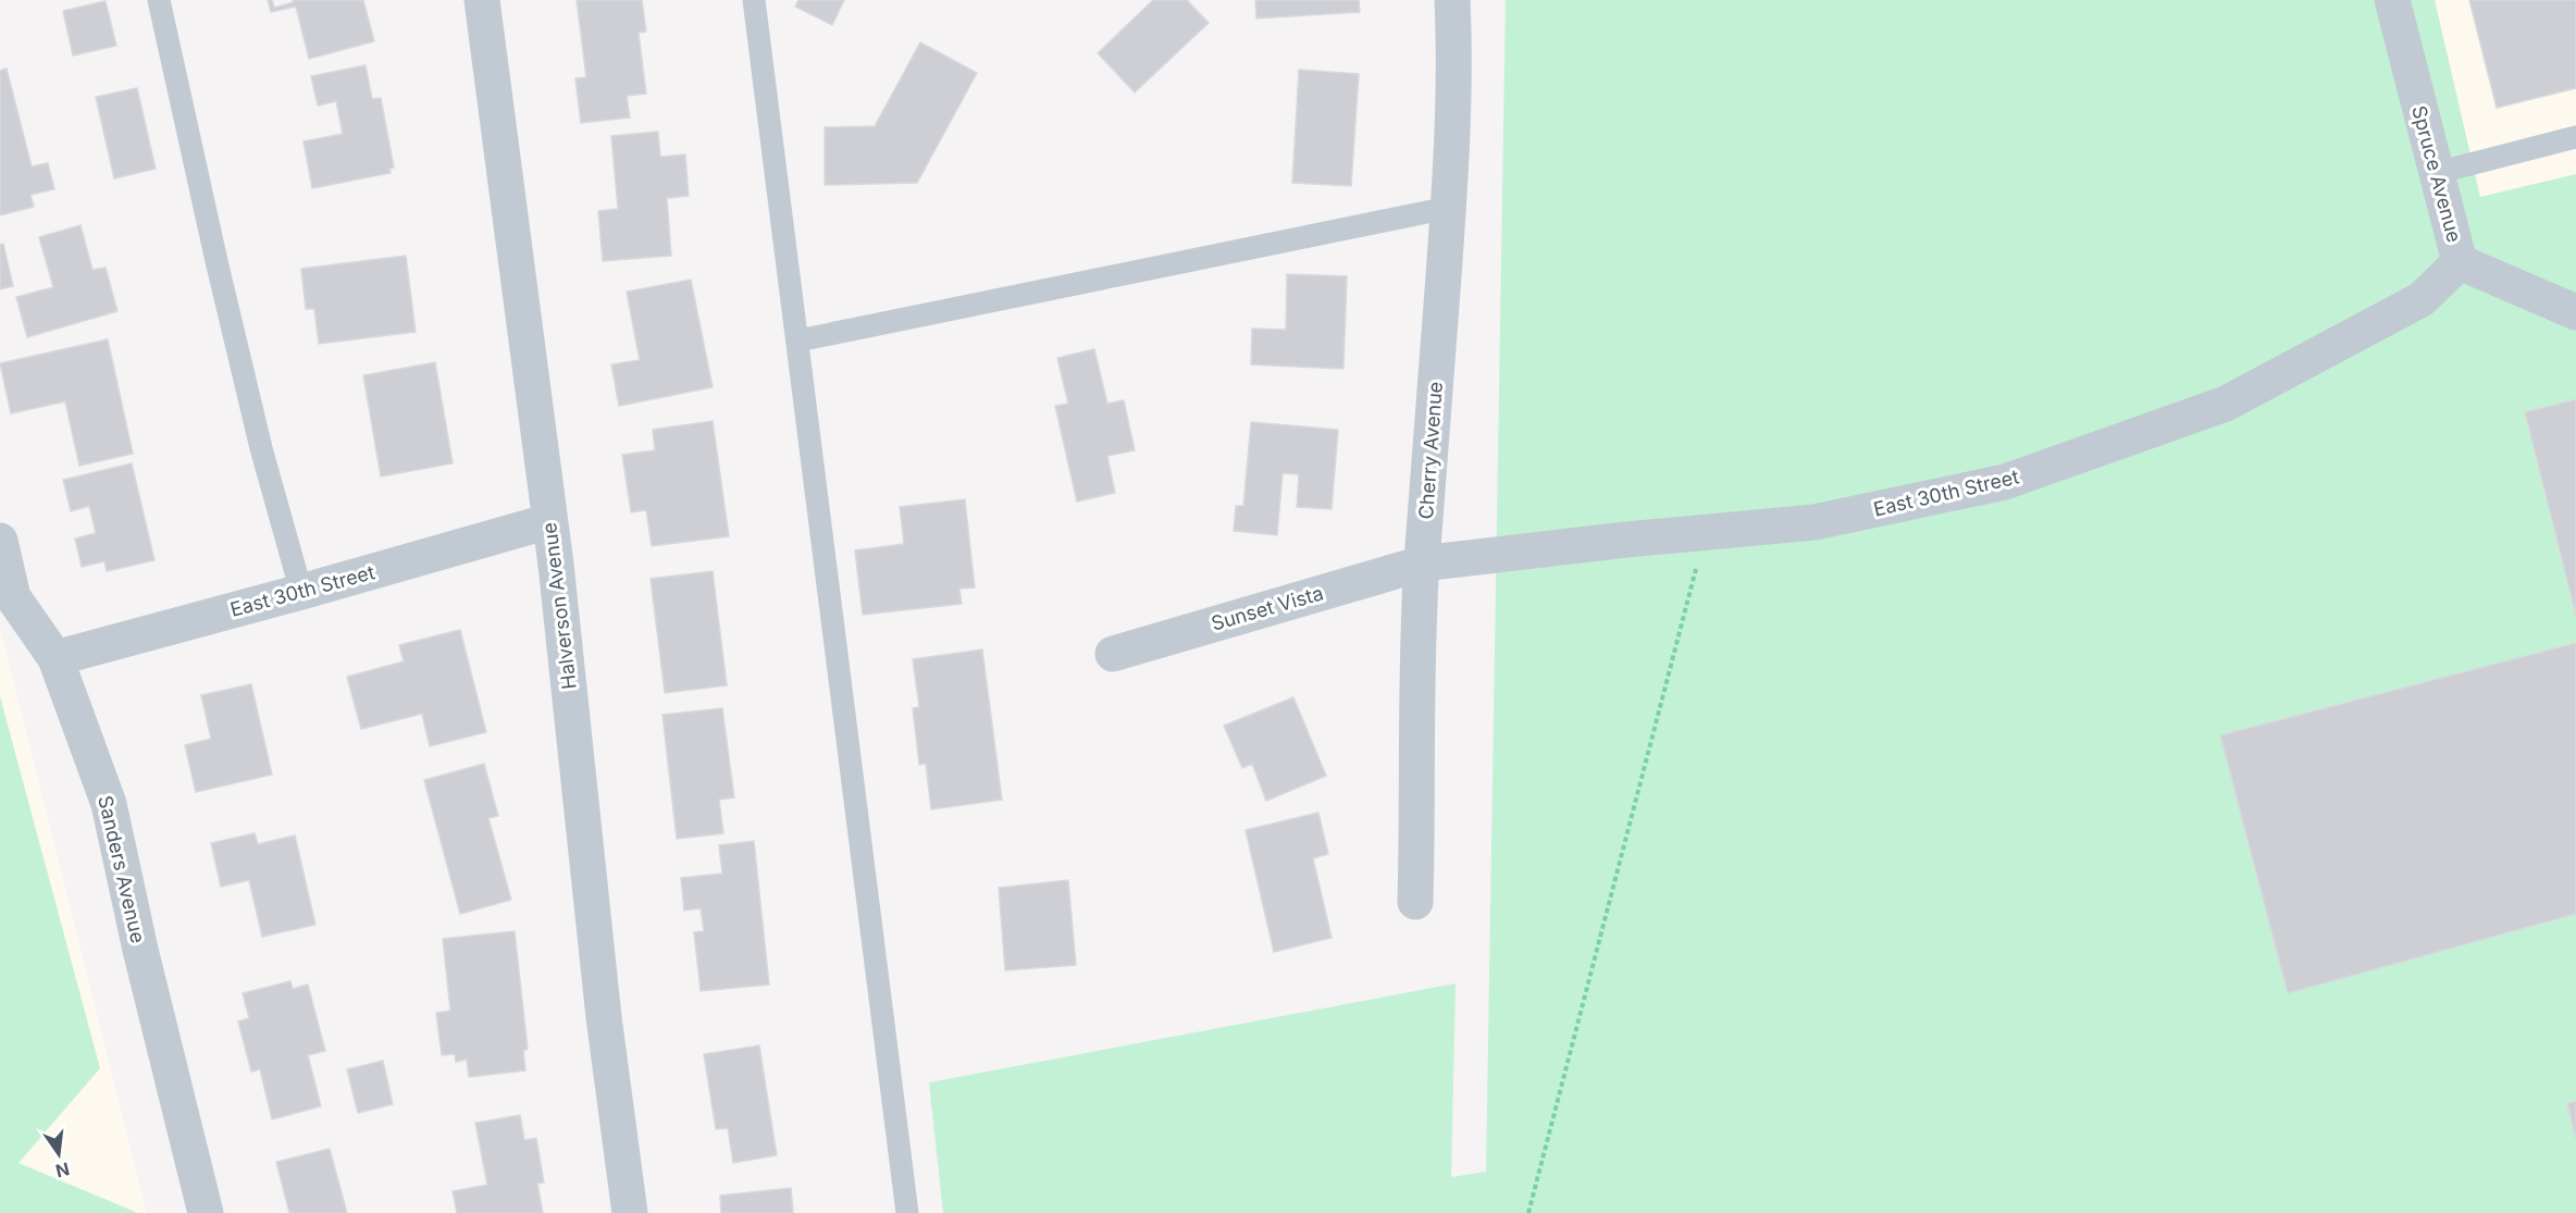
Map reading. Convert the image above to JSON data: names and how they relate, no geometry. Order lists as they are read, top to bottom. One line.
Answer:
{"streets":{"street":["Spruce Avenue","Cherry Avenue","East 30th Street","Halverson Avenue","Sunset Vista","Sanders Avenue"]},"crossings":[["Spruce Avenue","East 30th Street"],["Cherry Avenue","East 30th Street"],["Cherry Avenue","Sunset Vista"],["East 30th Street","Halverson Avenue"],["East 30th Street","Sunset Vista"],["East 30th Street","Sanders Avenue"]],"north":"bottom"}
